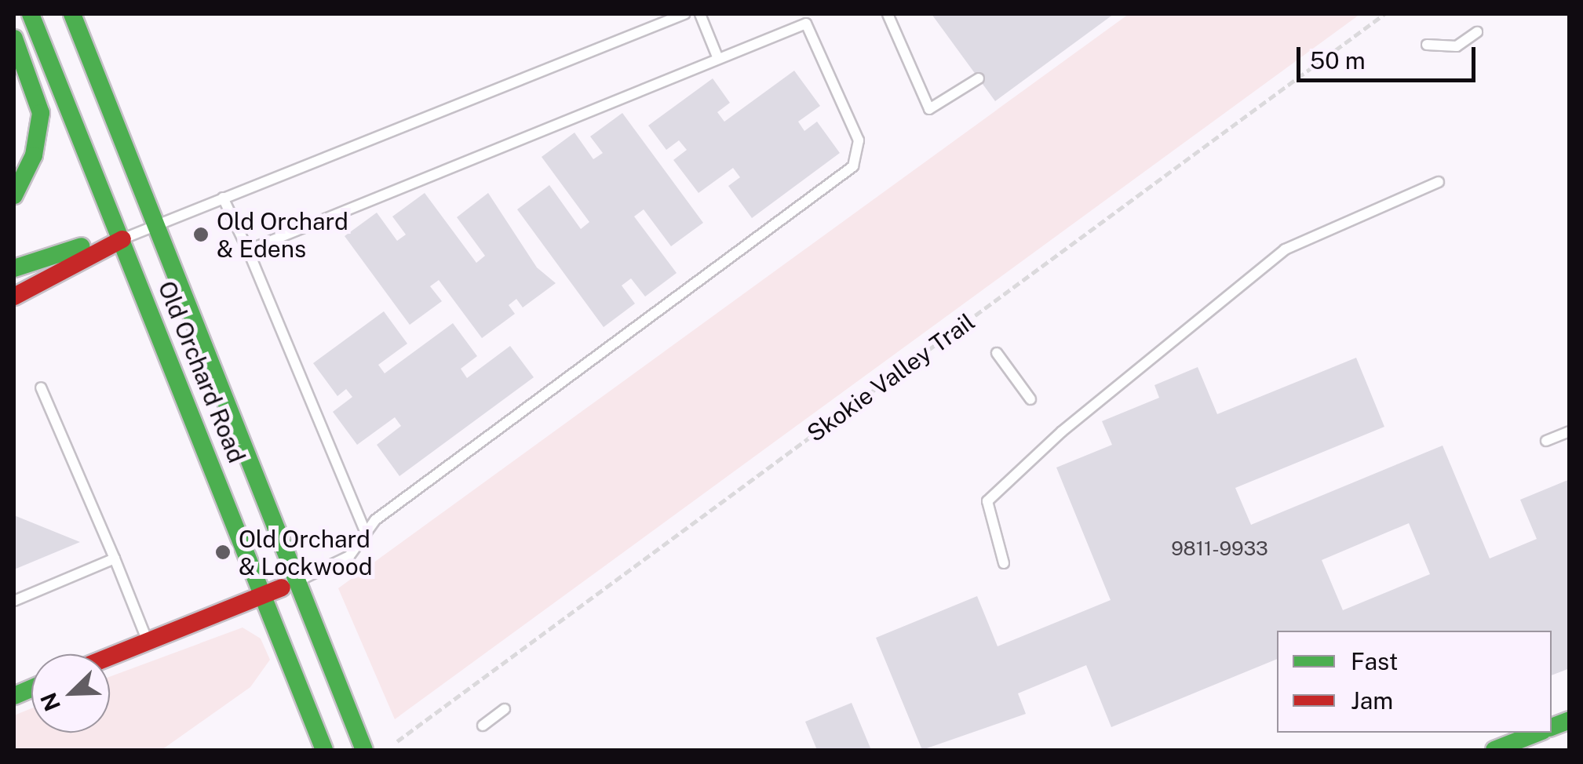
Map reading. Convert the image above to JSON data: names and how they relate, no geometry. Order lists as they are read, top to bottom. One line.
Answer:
{"streets":{"main road":["Old Orchard Road"],"path":["Skokie Valley Trail"]},"places":["Old Orchard & Edens","Old Orchard & Lockwood"],"house_numbers":["9811-9933"],"legend":["Fast","Jam"],"scale_bar":"50 m","north":"bottom left"}
